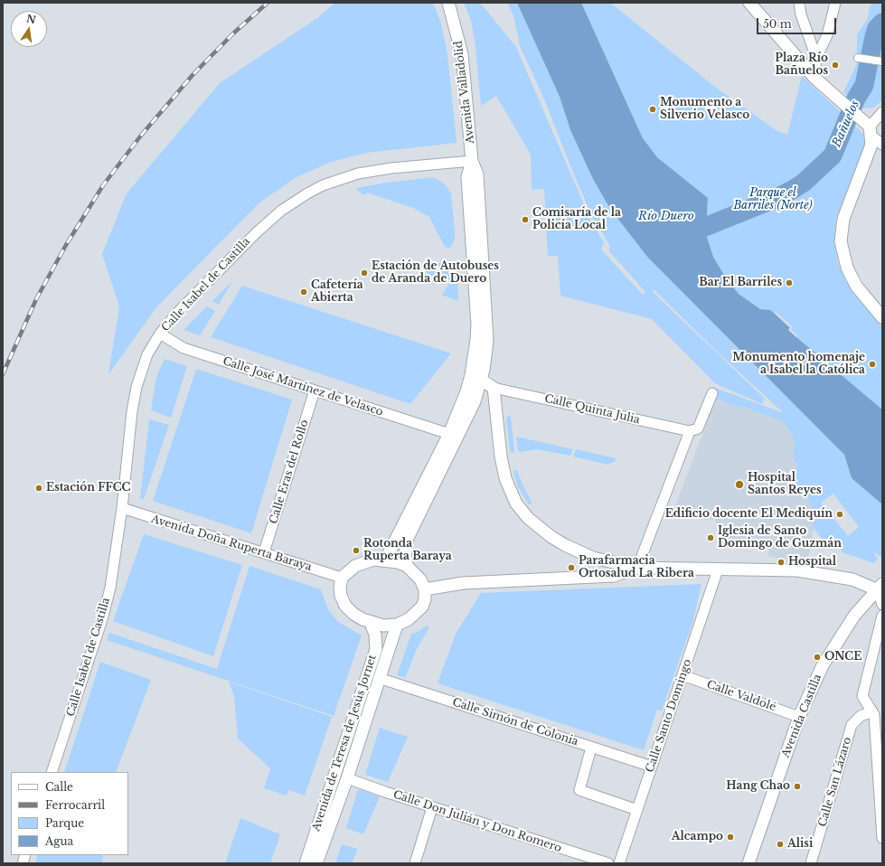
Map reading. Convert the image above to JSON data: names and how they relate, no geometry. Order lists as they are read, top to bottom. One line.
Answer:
{"streets":{"street":["Avenida Valladolid","Calle Isabel de Castilla","Calle José Martínez de Velasco","Calle Quinta Julia","Calle Eras del Rollo","Avenida Doña Ruperta Baraya","Calle Valdolé","Calle Santo Domingo","Avenida Castilla","Calle Simón de Colonia","Avenida de Teresa de Jesús Jornet","Calle San Lázaro","Calle Don Julián y Don Romero"]},"crossings":[["Avenida Valladolid","Calle Isabel de Castilla"],["Calle Isabel de Castilla","Calle José Martínez de Velasco"],["Calle Isabel de Castilla","Avenida Doña Ruperta Baraya"],["Calle José Martínez de Velasco","Calle Eras del Rollo"],["Calle Eras del Rollo","Avenida Doña Ruperta Baraya"],["Avenida Doña Ruperta Baraya","Avenida de Teresa de Jesús Jornet"],["Calle Valdolé","Calle Santo Domingo"],["Calle Valdolé","Avenida Castilla"],["Calle Santo Domingo","Calle Simón de Colonia"],["Calle Simón de Colonia","Avenida de Teresa de Jesús Jornet"],["Avenida de Teresa de Jesús Jornet","Calle Don Julián y Don Romero"]],"water":["Bañuelos","Río Duero"],"parks":["Parque el Barriles (Norte)"],"places":["Plaza Río Bañuelos","Monumento a Silverio Velasco","Comisaría de la Policía Local","Estación de Autobuses de Aranda de Duero","Bar El Barriles","Cafetería Abierta","Monumento homenaje a Isabel la Católica","Hospital Santos Reyes","Estación FFCC","Edificio docente El Mediquín","Iglesia de Santo Domingo de Guzmán","Rotonda Ruperta Baraya","Hospital","Parafarmacia Ortosalud La Ribera","ONCE","Hang Chao","Alcampo","Alisi"],"legend":["Calle","Ferrocarril","Parque","Agua"],"scale_bar":"50 m","north":"top"}
